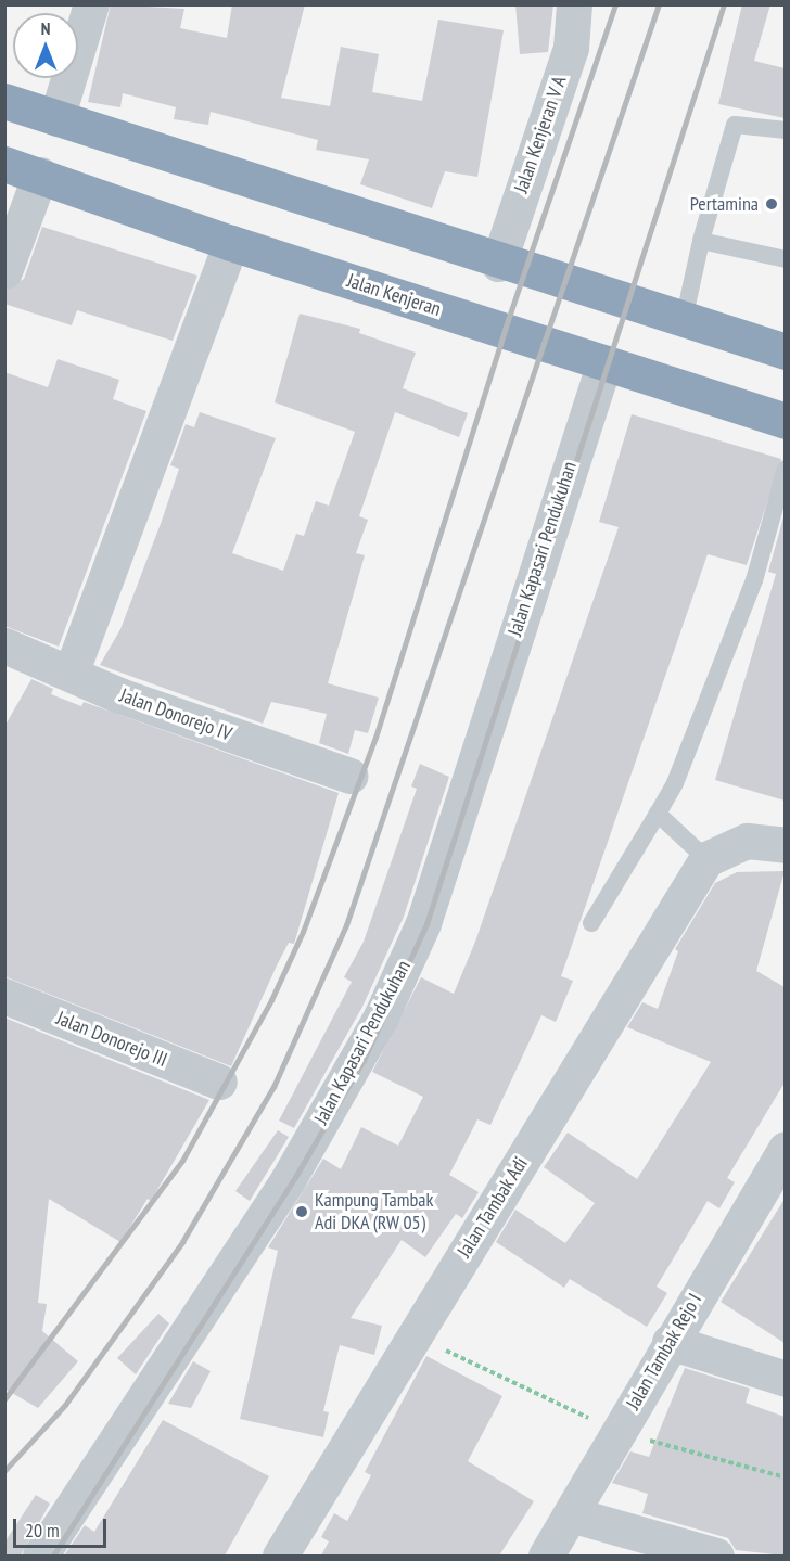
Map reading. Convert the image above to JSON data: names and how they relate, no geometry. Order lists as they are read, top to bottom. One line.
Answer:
{"streets":{"highway":["Jalan Kenjeran"],"street":["Jalan Kenjeran V A","Jalan Kapasari Pendukuhan","Jalan Donorejo IV","Jalan Donorejo III","Jalan Tambak Adi","Jalan Tambak Rejo I"]},"crossings":[["Jalan Kenjeran","Jalan Kapasari Pendukuhan"]],"places":["Pertamina","Kampung Tambak Adi DKA (RW 05)"],"scale_bar":"20 m","north":"top"}
